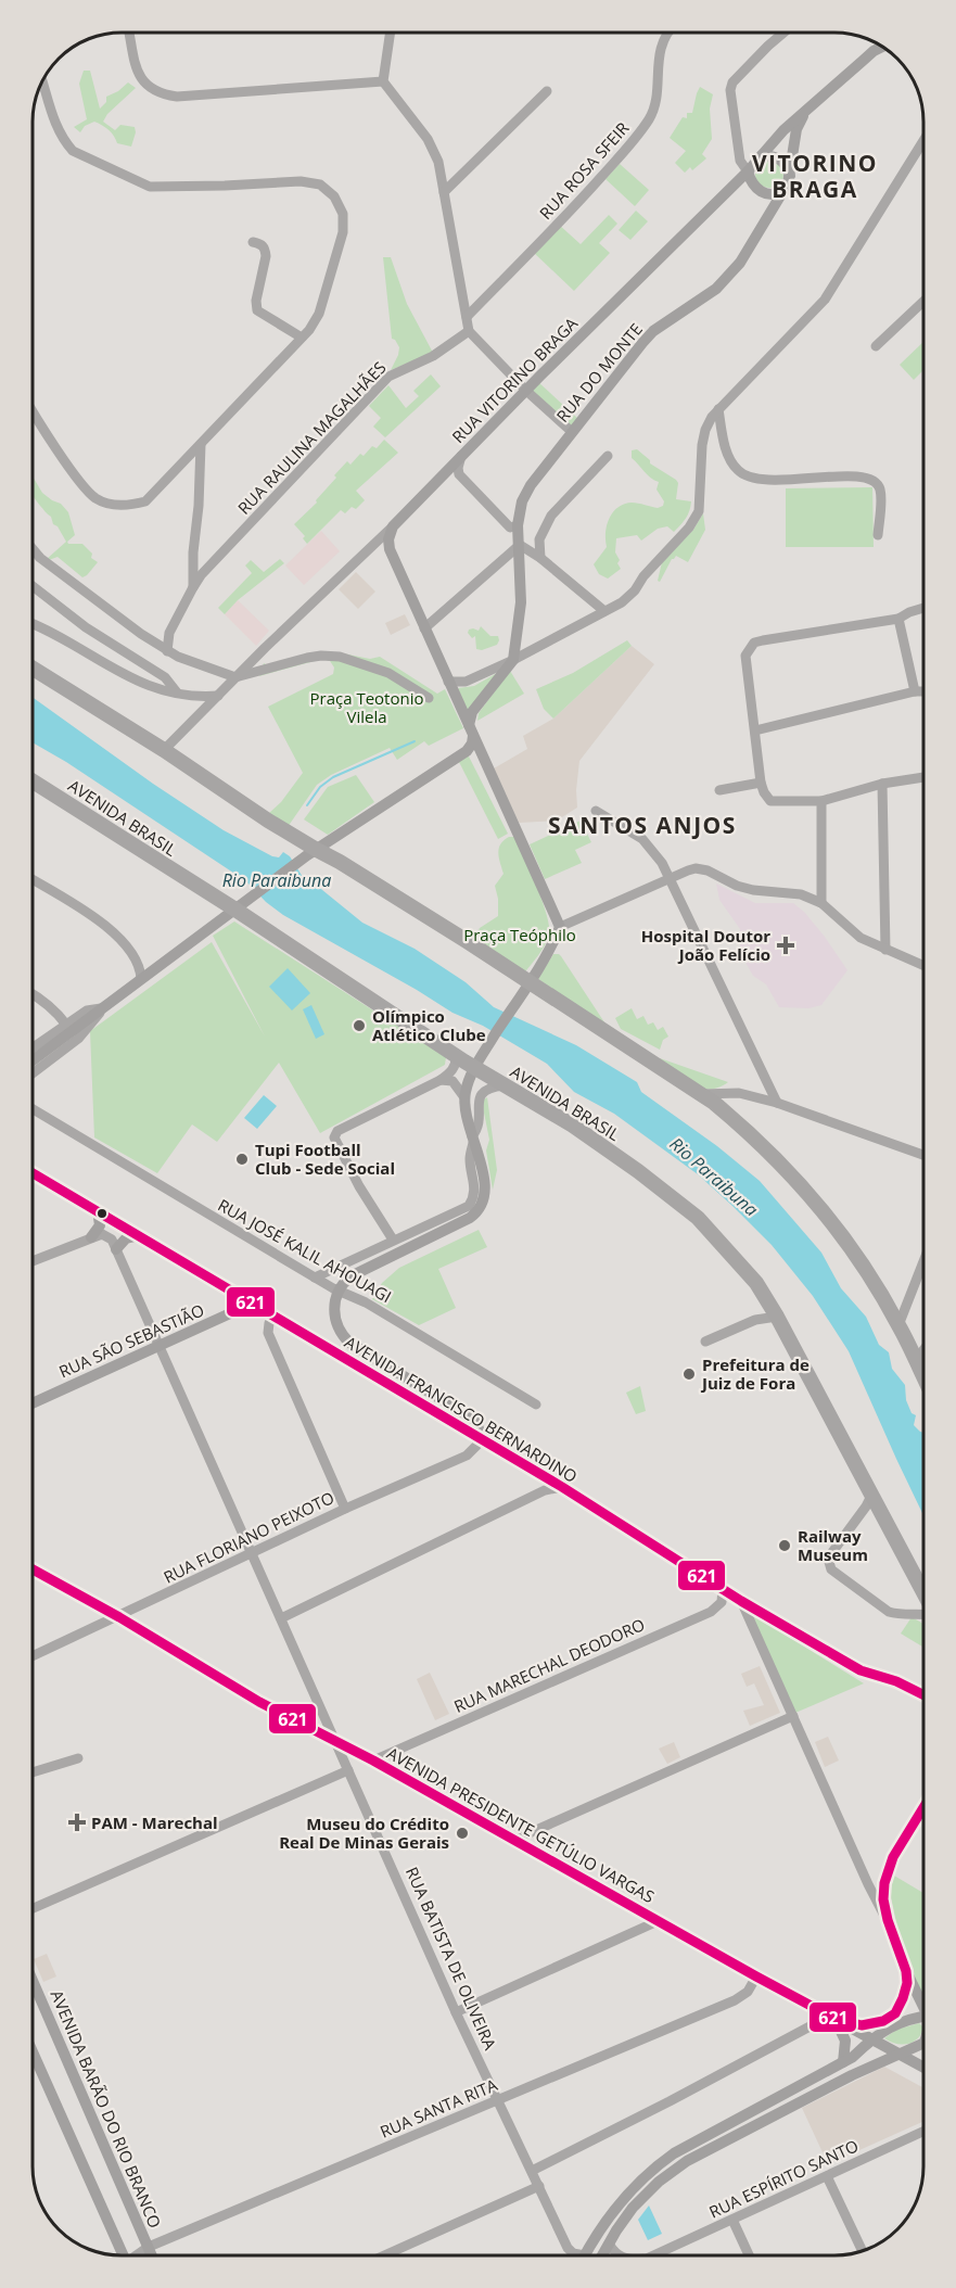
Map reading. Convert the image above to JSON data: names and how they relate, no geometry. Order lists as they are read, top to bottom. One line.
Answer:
{"streets":{"highway":["AVENIDA BRASIL"],"main road":["RUA DO MONTE","RUA VITORINO BRAGA","RUA SÃO SEBASTIÃO","AVENIDA FRANCISCO BERNARDINO","AVENIDA PRESIDENTE GETÚLIO VARGAS","AVENIDA BARÃO DO RIO BRANCO"],"street":["RUA ROSA SFEIR","RUA RAULINA MAGALHÃES","RUA JOSÉ KALIL AHOUAGI","RUA FLORIANO PEIXOTO","RUA MARECHAL DEODORO","RUA BATISTA DE OLIVEIRA","RUA SANTA RITA","RUA ESPÍRITO SANTO"]},"crossings":[["RUA DO MONTE","RUA VITORINO BRAGA"],["RUA SÃO SEBASTIÃO","AVENIDA FRANCISCO BERNARDINO"],["AVENIDA FRANCISCO BERNARDINO","RUA FLORIANO PEIXOTO"],["AVENIDA FRANCISCO BERNARDINO","RUA MARECHAL DEODORO"],["RUA FLORIANO PEIXOTO","AVENIDA PRESIDENTE GETÚLIO VARGAS"],["RUA MARECHAL DEODORO","AVENIDA PRESIDENTE GETÚLIO VARGAS"],["AVENIDA PRESIDENTE GETÚLIO VARGAS","RUA BATISTA DE OLIVEIRA"],["AVENIDA PRESIDENTE GETÚLIO VARGAS","RUA SANTA RITA"],["RUA BATISTA DE OLIVEIRA","RUA SANTA RITA"],["RUA SANTA RITA","AVENIDA BARÃO DO RIO BRANCO"]],"districts":["VITORINO BRAGA","SANTOS ANJOS"],"water":["Rio Paraibuna"],"parks":["Praça Teotonio Vilela","Praça Teóphilo"],"places":{"health":["Hospital Doutor João Felício","PAM - Marechal"],"other":["Olímpico Atlético Clube","Tupi Football Club - Sede Social","Prefeitura de Juiz de Fora","Railway Museum","Museu do Crédito Real De Minas Gerais"]},"lines":["transit line 621"]}
